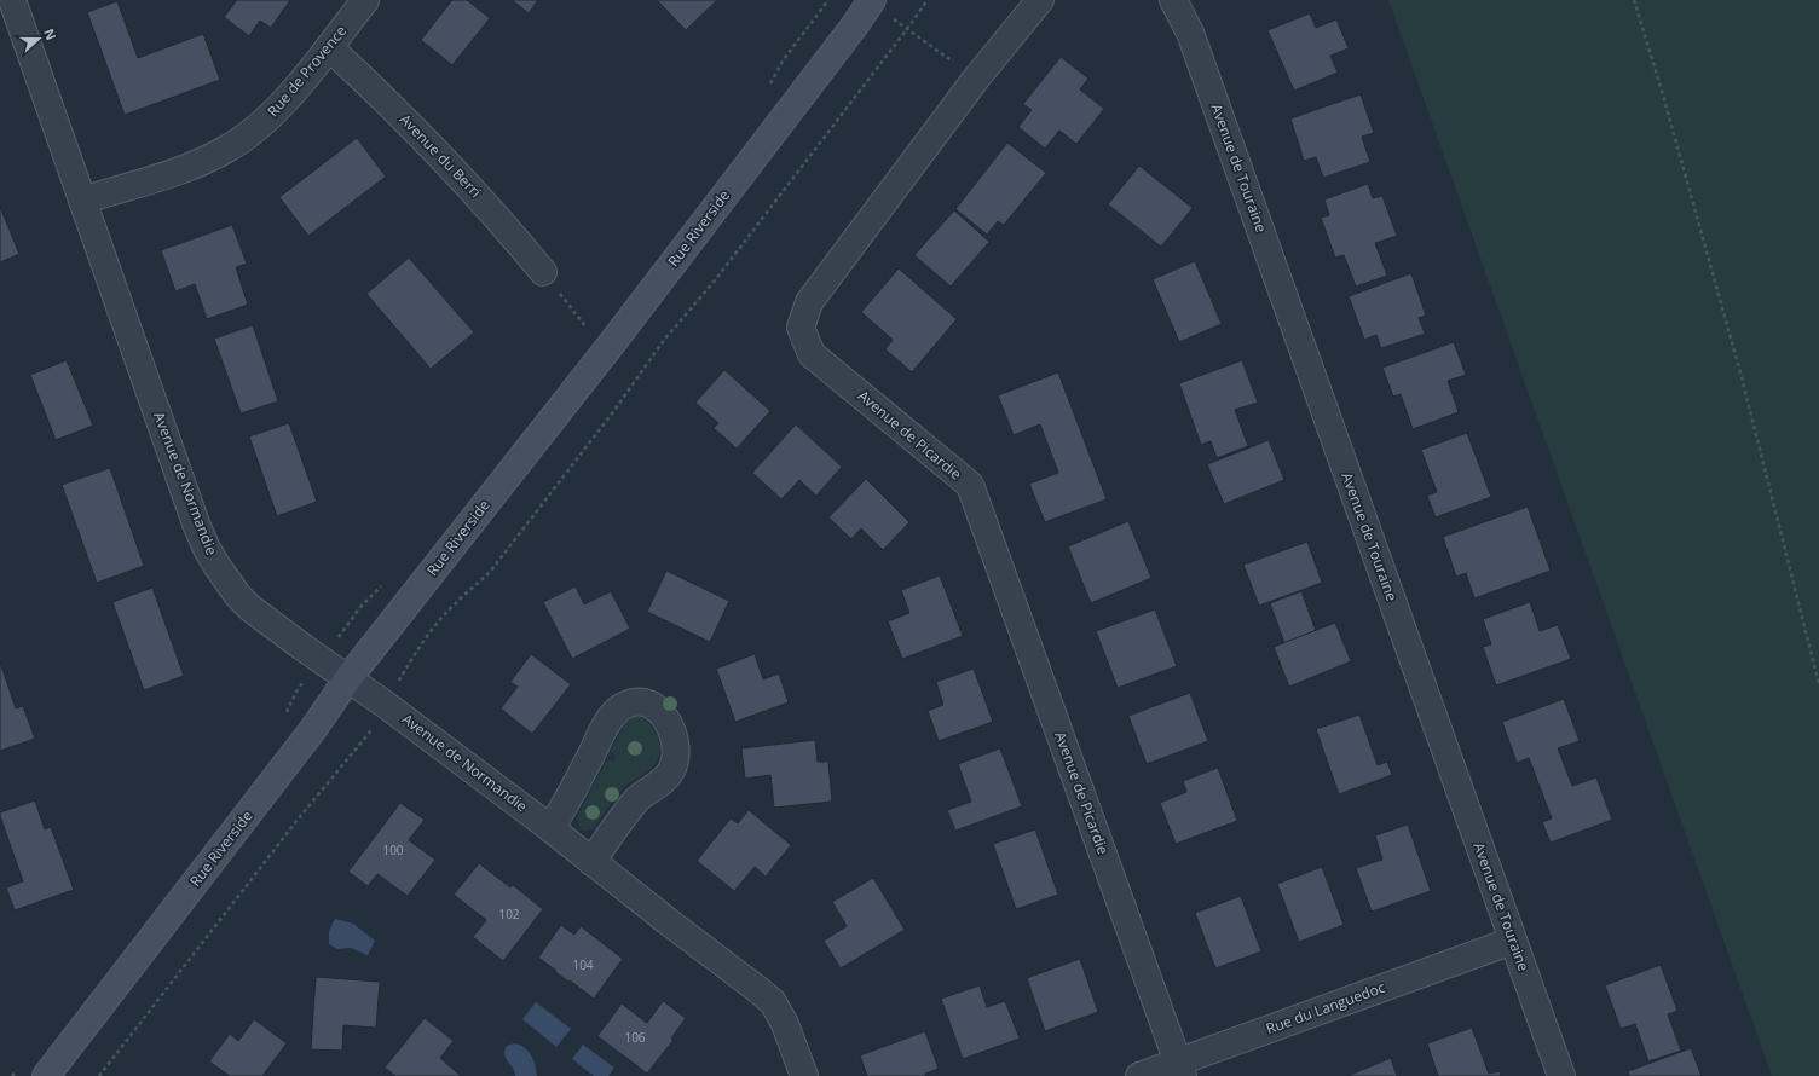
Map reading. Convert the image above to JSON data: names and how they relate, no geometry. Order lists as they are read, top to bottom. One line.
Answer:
{"streets":{"street":["Rue de Provence","Avenue du Berri","Avenue de Touraine","Rue Riverside","Avenue de Picardie","Avenue de Normandie","Rue du Languedoc"]},"crossings":[["Rue de Provence","Avenue du Berri"],["Rue de Provence","Avenue de Normandie"],["Avenue de Touraine","Rue du Languedoc"],["Rue Riverside","Avenue de Normandie"],["Avenue de Picardie","Rue du Languedoc"]],"house_numbers":["100","102","104","106"],"north":"right"}
